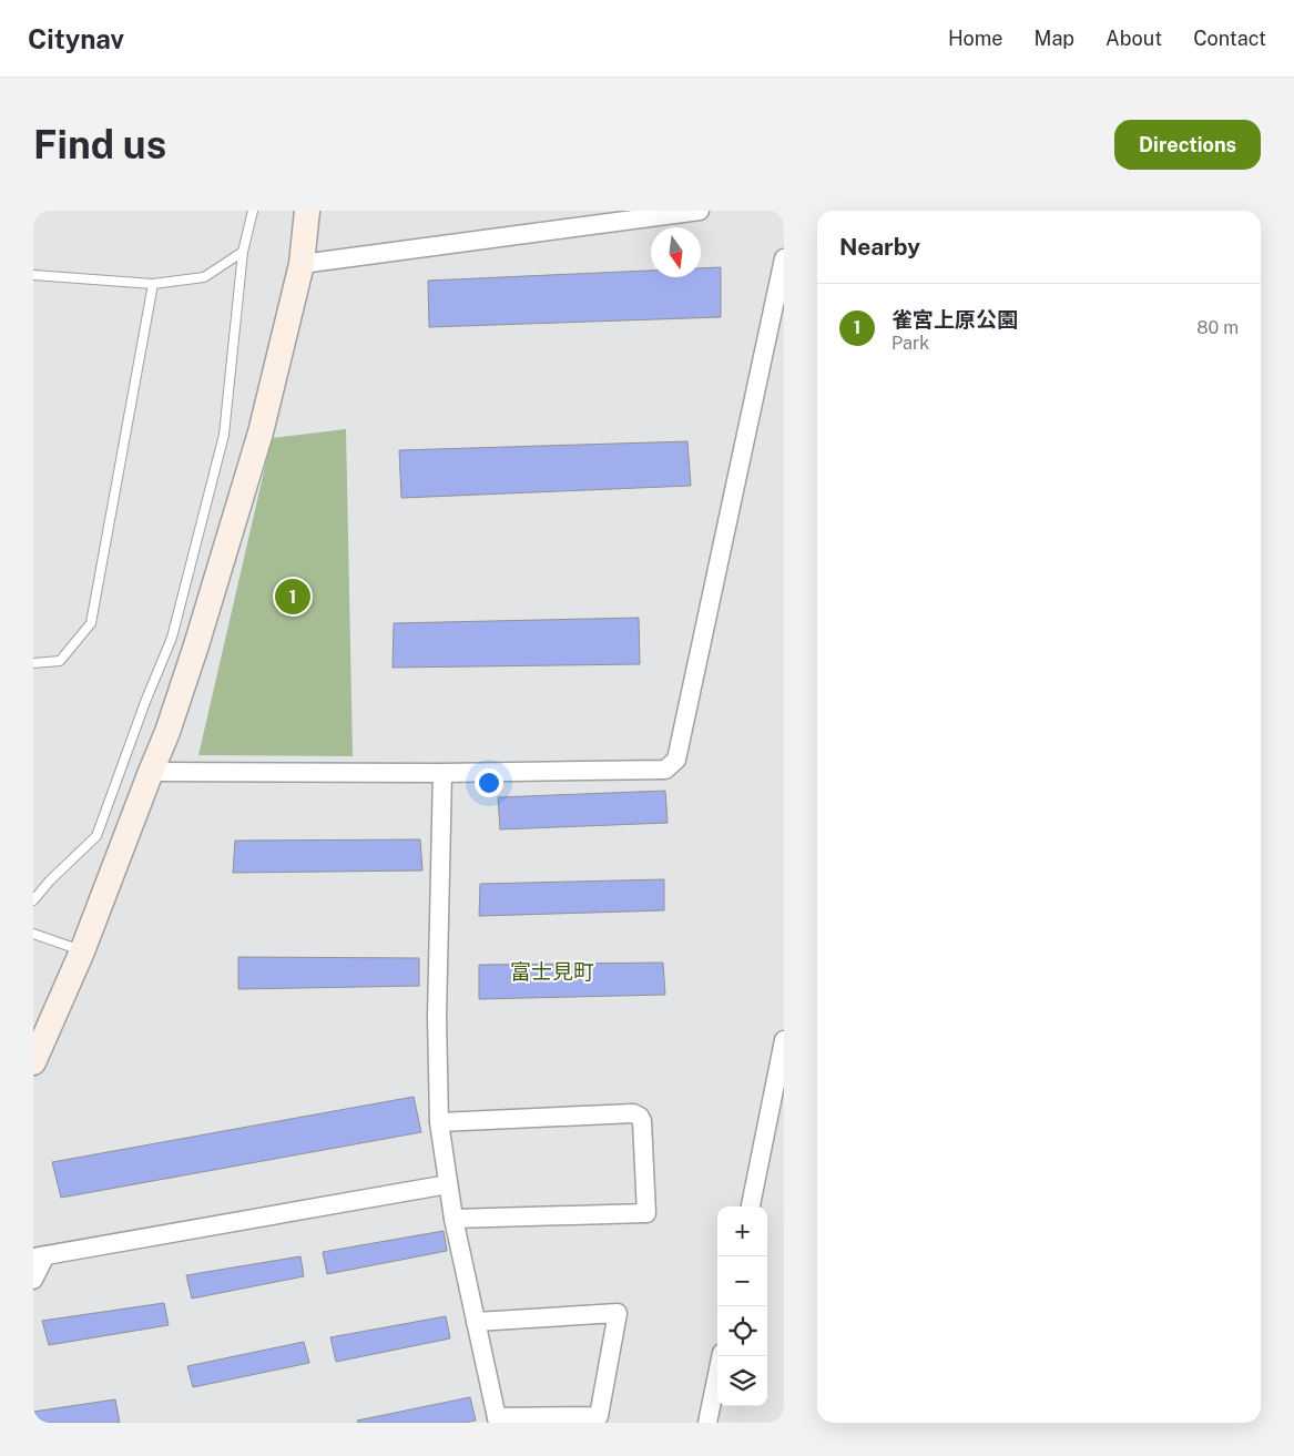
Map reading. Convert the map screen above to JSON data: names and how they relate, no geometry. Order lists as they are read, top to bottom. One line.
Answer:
{"districts":["富士見町"],"north":"bottom","page":{"header":"Citynav","nav":["Home","Map","About","Contact"],"buttons":"Directions","title":"Find us","heading":"Nearby","list":[{"mark":"1","name":"雀宮上原公園","note":"Park","value":"80 m"}],"pins":"1","map_buttons":["+","−"]}}
